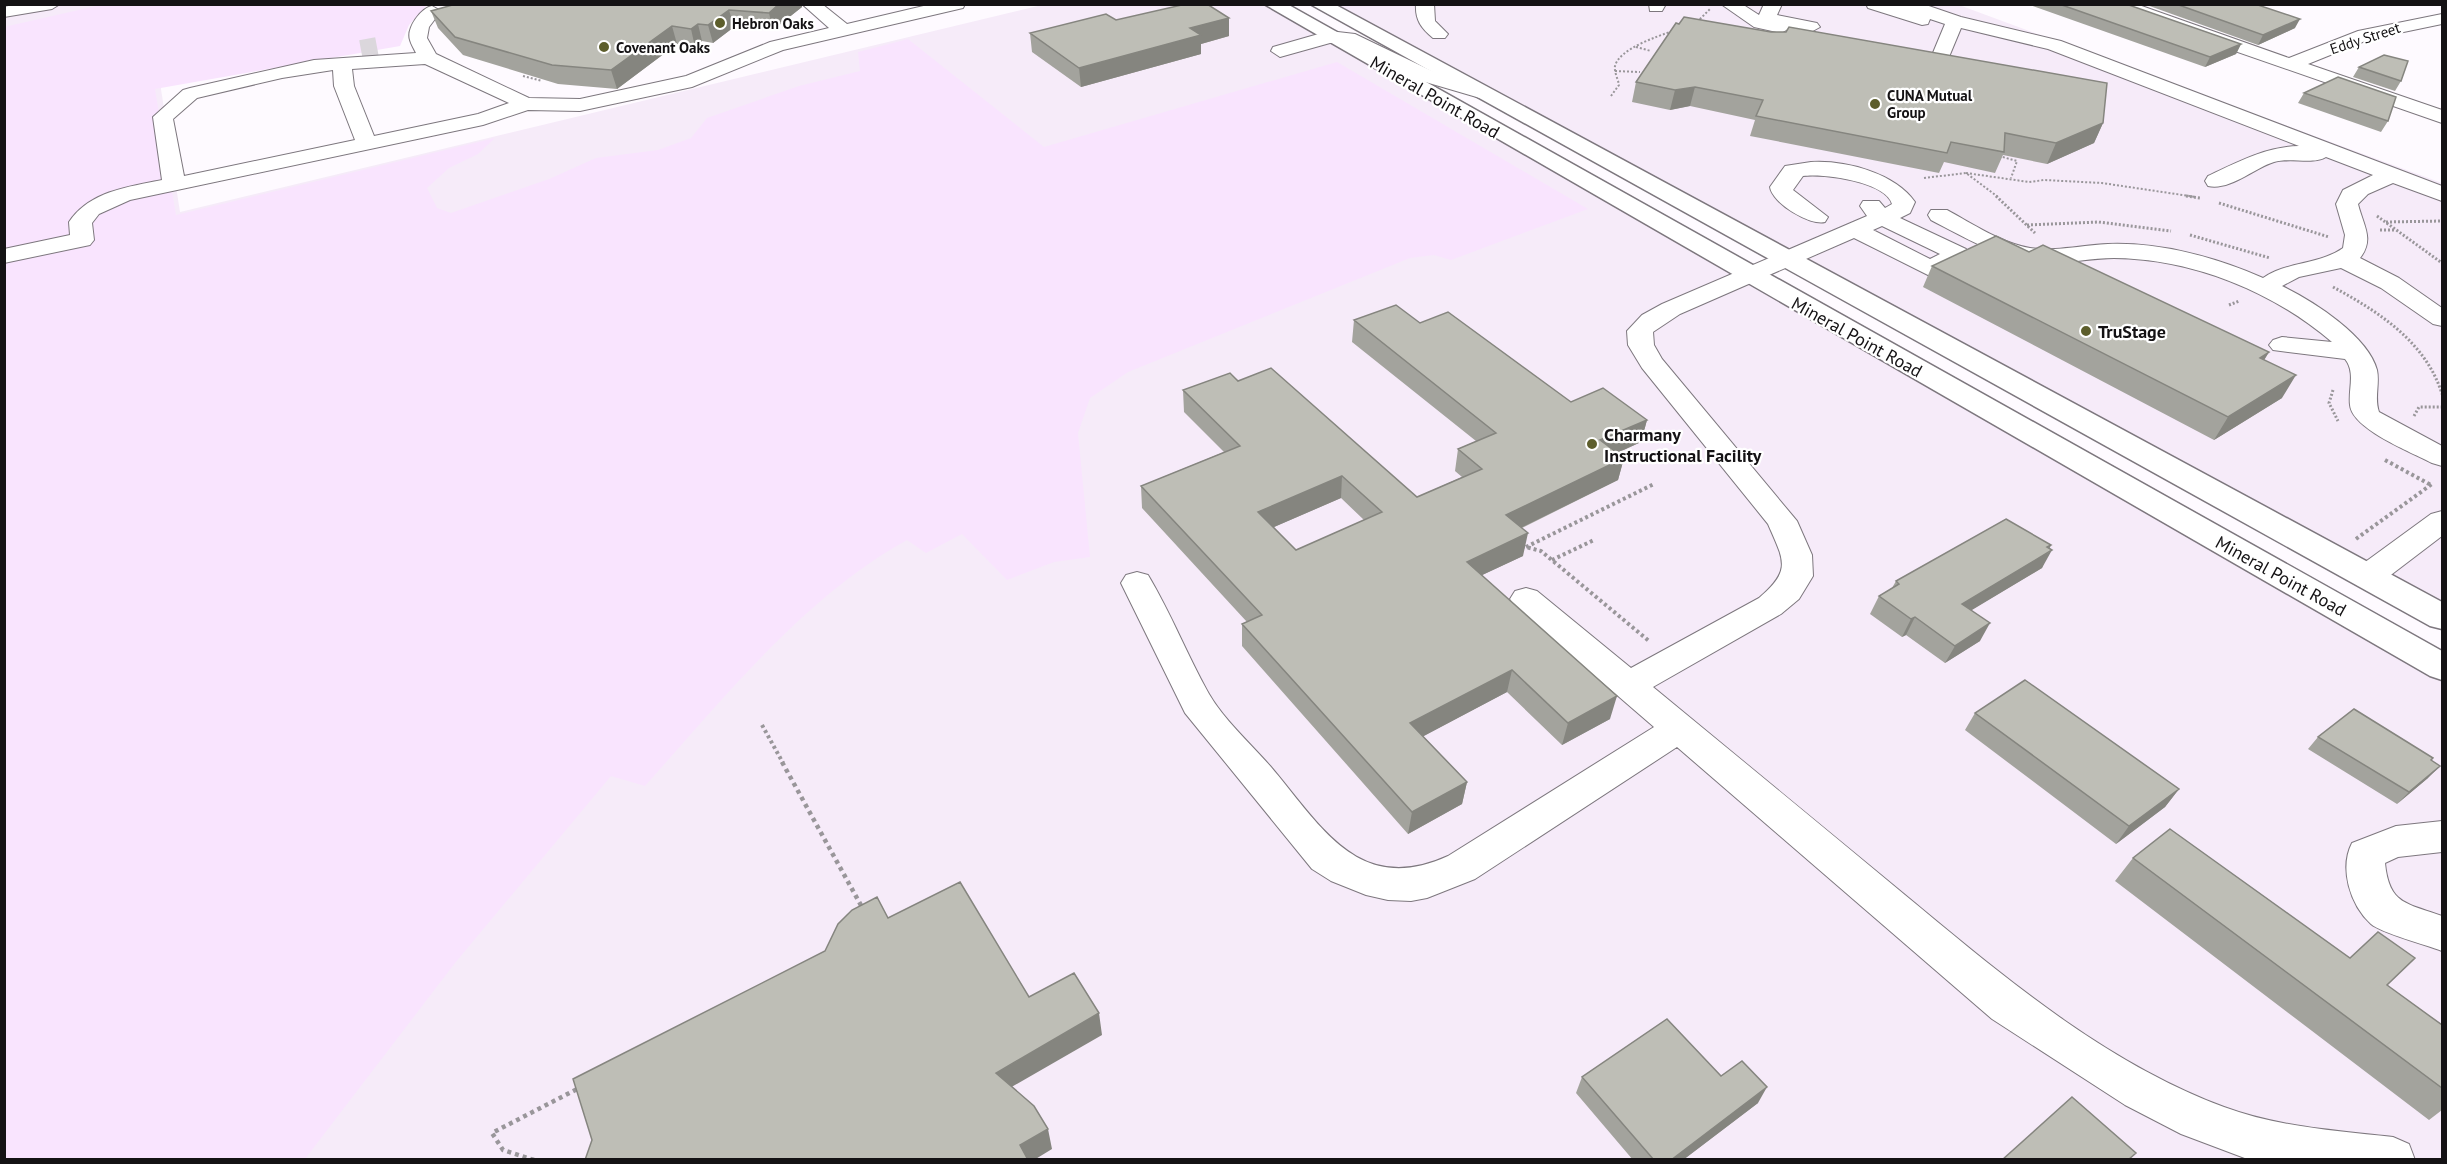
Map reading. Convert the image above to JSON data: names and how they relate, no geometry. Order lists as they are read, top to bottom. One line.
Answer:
{"streets":{"main road":["Mineral Point Road"],"street":["Eddy Street"]},"places":["Hebron Oaks","Covenant Oaks","CUNA Mutual Group","TruStage","Charmany Instructional Facility"]}
